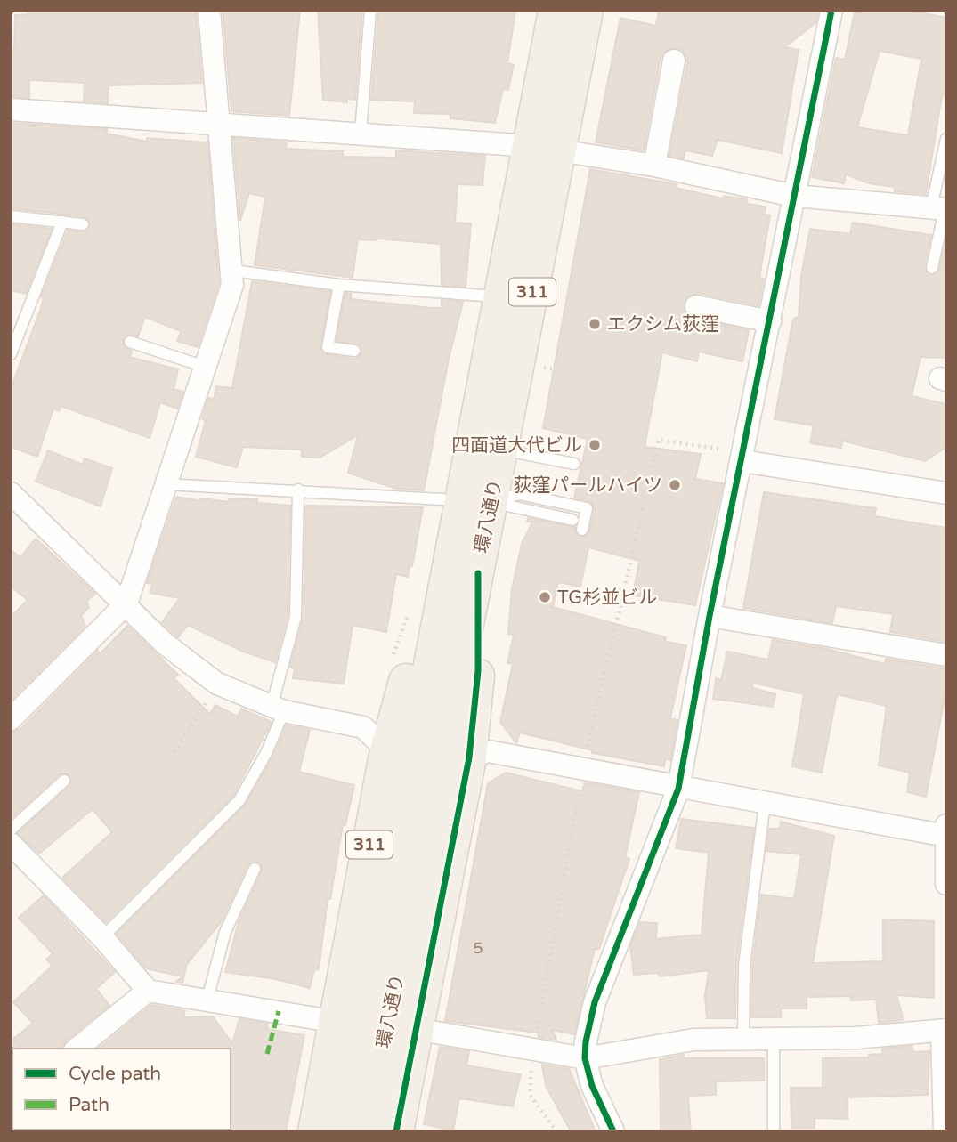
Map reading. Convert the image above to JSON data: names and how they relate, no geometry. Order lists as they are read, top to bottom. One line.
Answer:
{"streets":{"main road":["311","環八通り"]},"crossings":[["311","環八通り"]],"places":["エクシム荻窪","四面道大代ビル","荻窪パールハイツ","TG杉並ビル"],"house_numbers":["5"],"legend":["Cycle path","Path"]}
